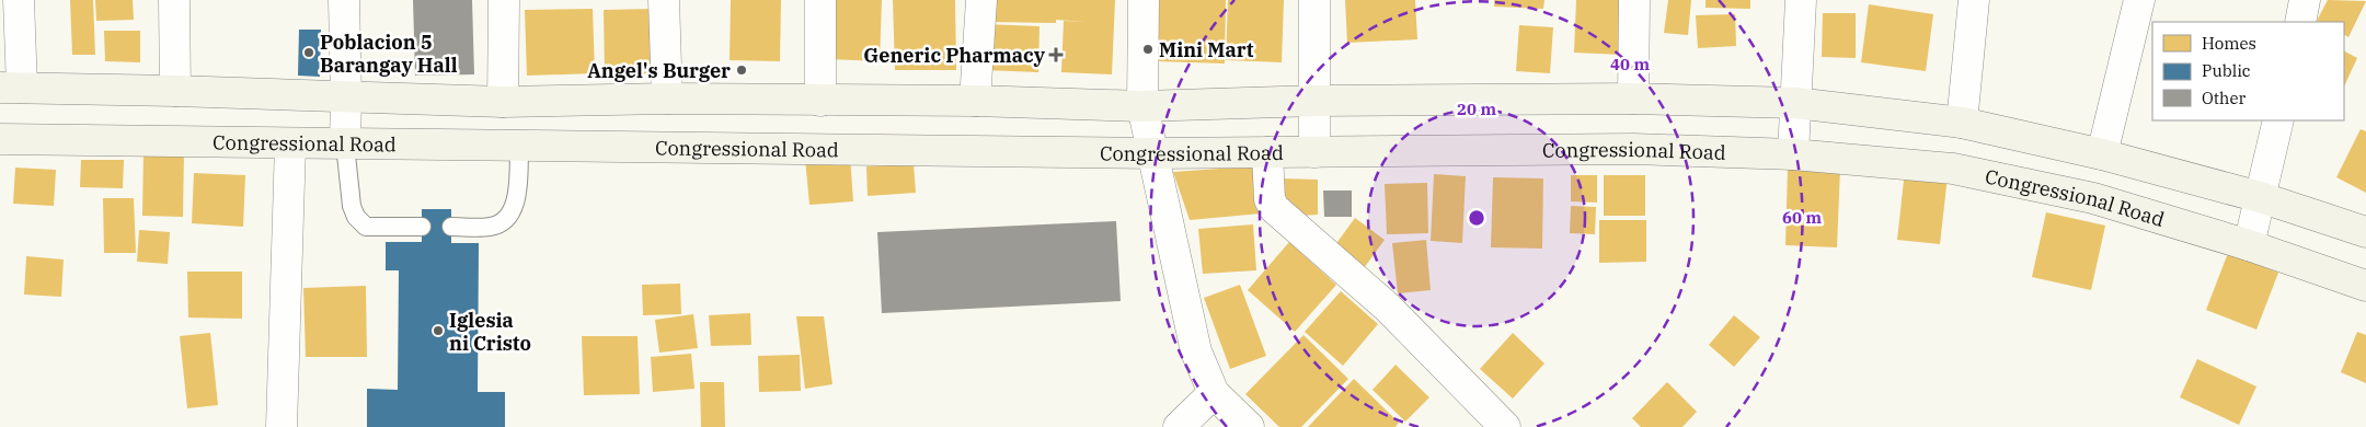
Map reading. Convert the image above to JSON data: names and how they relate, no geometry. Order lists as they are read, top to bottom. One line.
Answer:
{"streets":{"main road":["Congressional Road"]},"places":{"other":["Mini Mart","Poblacion 5 Barangay Hall","Angel's Burger","Iglesia ni Cristo"],"health":["Generic Pharmacy"]},"legend":["Homes","Public","Other"],"rings":["40 m","20 m","60 m"]}
